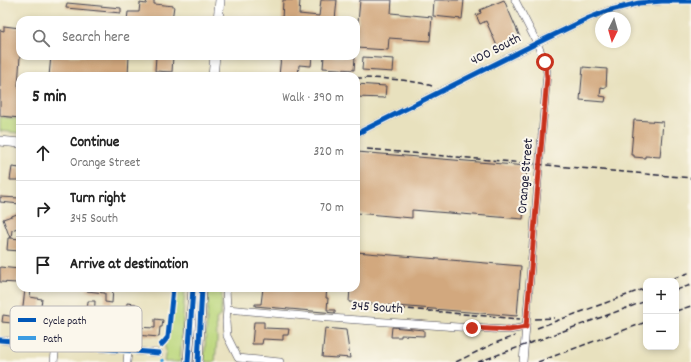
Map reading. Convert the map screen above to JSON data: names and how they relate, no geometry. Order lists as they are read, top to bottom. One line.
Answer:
{"streets":{"street":["400 South","Orange Street","345 South"]},"crossings":[["400 South","Orange Street"],["Orange Street","345 South"]],"legend":["Cycle path","Path"],"north":"bottom","page":{"search":"Search here","heading":["5 min","Walk · 390 m"],"list":[["Continue","Orange Street","320 m"],["Turn right","345 South","70 m"],"Arrive at destination"],"map_buttons":["+","−"]}}
